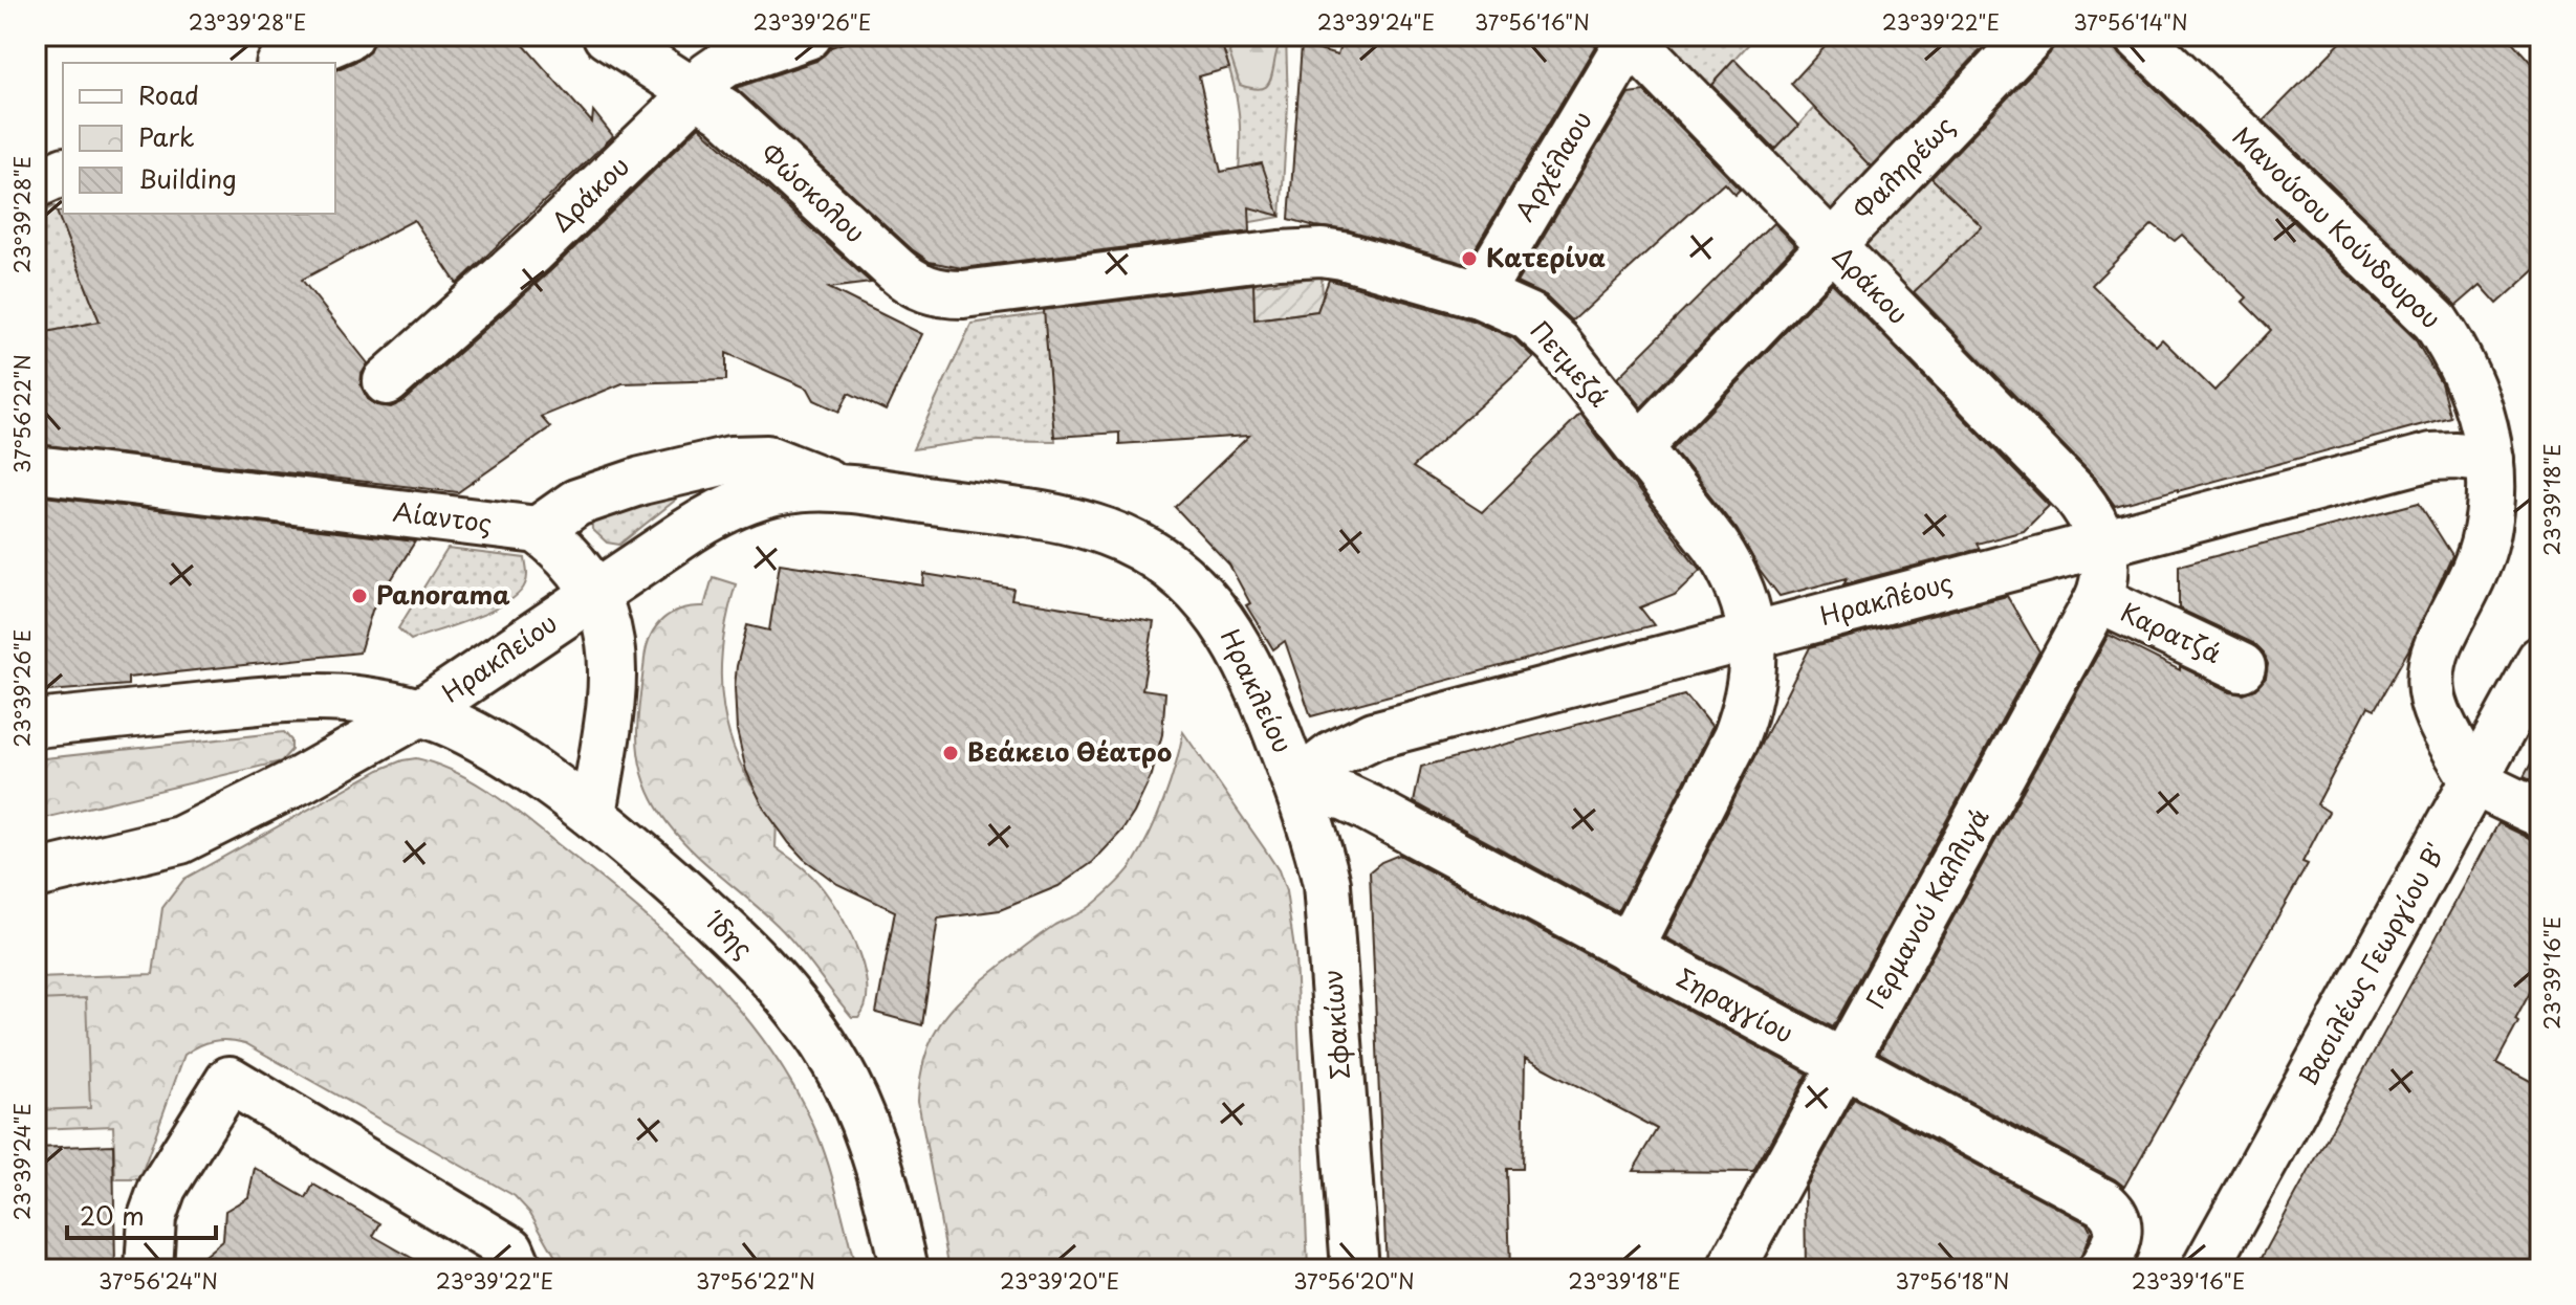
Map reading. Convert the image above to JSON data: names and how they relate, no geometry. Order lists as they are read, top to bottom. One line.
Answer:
{"streets":{"street":["Αρχέλαου","Φαληρέως","Φώσκολου","Δράκου","Μανούσου Κούνδουρου","Πετμεζά","Αίαντος","Ηρακλέους","Καρατζά","Ηρακλείου","Γερμανού Καλλιγά","Ίδης","Βασιλέως Γεωργίου Β'","Σηραγγίου","Σφακίων"]},"crossings":[["Αρχέλαου","Δράκου"],["Αρχέλαου","Πετμεζά"],["Φαληρέως","Δράκου"],["Φαληρέως","Πετμεζά"],["Φώσκολου","Δράκου"],["Φώσκολου","Πετμεζά"],["Δράκου","Ηρακλέους"],["Δράκου","Γερμανού Καλλιγά"],["Μανούσου Κούνδουρου","Ηρακλέους"],["Μανούσου Κούνδουρου","Βασιλέως Γεωργίου Β'"],["Πετμεζά","Ηρακλέους"],["Πετμεζά","Σηραγγίου"],["Αίαντος","Ηρακλείου"],["Ηρακλέους","Ηρακλείου"],["Ηρακλέους","Γερμανού Καλλιγά"],["Ηρακλέους","Σηραγγίου"],["Ηρακλέους","Σφακίων"],["Καρατζά","Γερμανού Καλλιγά"],["Ηρακλείου","Ίδης"],["Ηρακλείου","Σηραγγίου"],["Ηρακλείου","Σφακίων"],["Γερμανού Καλλιγά","Σηραγγίου"],["Σηραγγίου","Σφακίων"]],"places":["Κατερίνα","Panorama","Βεάκειο Θέατρο"],"legend":["Road","Park","Building"],"scale_bar":"20 m","coordinates":["23°39'28\"E","23°39'26\"E","23°39'24\"E","37°56'16\"N","23°39'22\"E","37°56'14\"N","37°56'22\"N","23°39'18\"E","23°39'16\"E","37°56'24\"N","23°39'20\"E","37°56'20\"N","37°56'18\"N"]}
